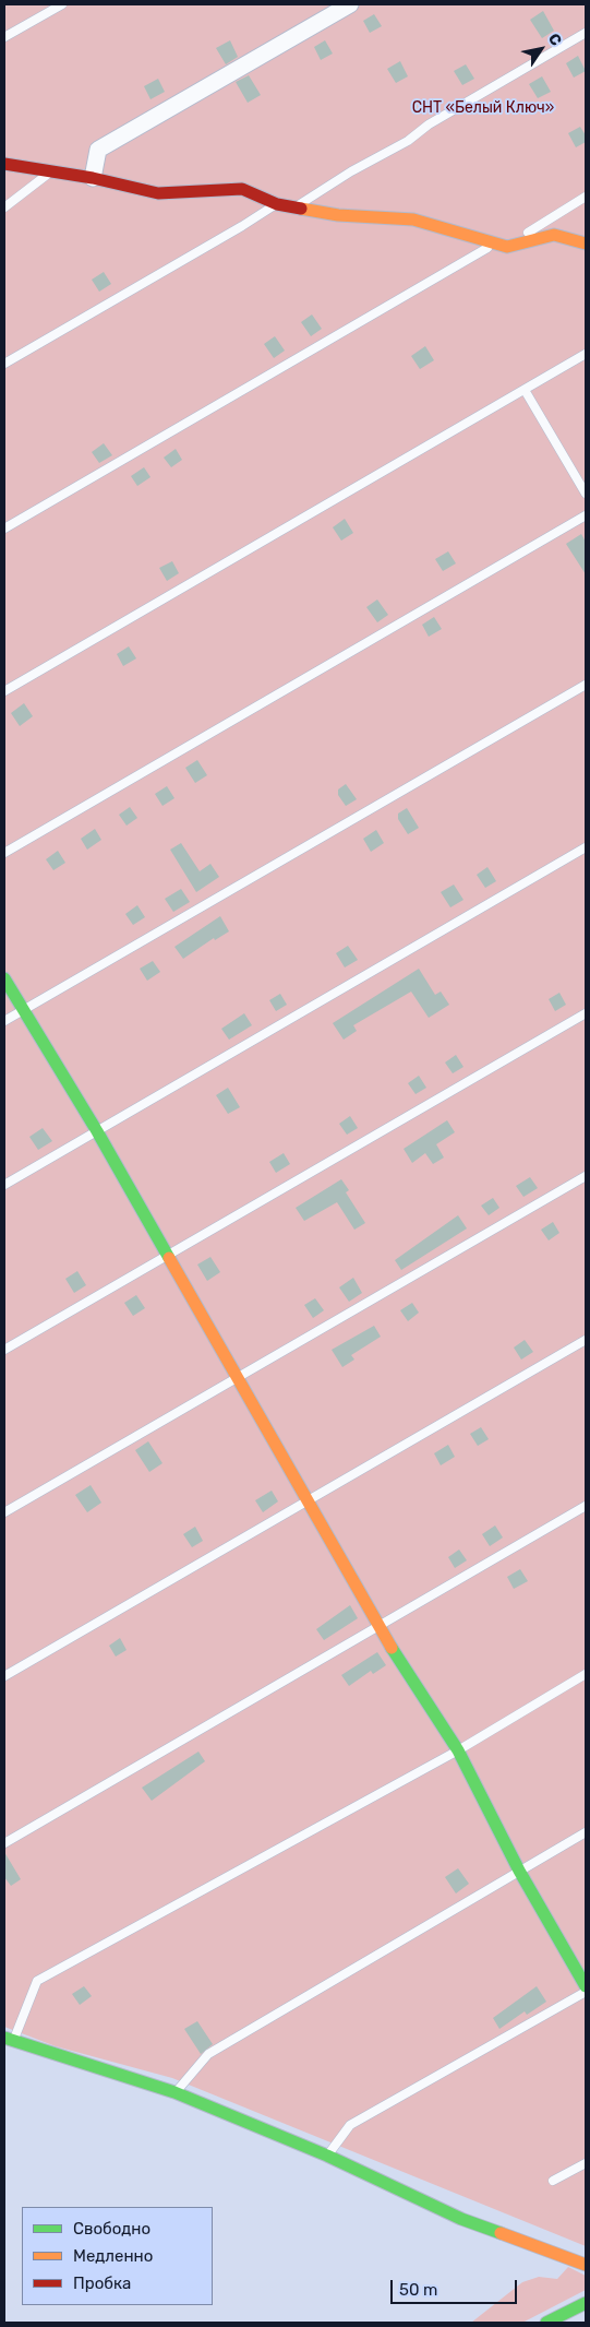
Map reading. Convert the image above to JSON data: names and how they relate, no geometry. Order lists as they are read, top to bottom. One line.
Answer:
{"parks":["СНТ «Белый Ключ»"],"legend":["Свободно","Медленно","Пробка"],"scale_bar":"50 m","north":"top right"}
